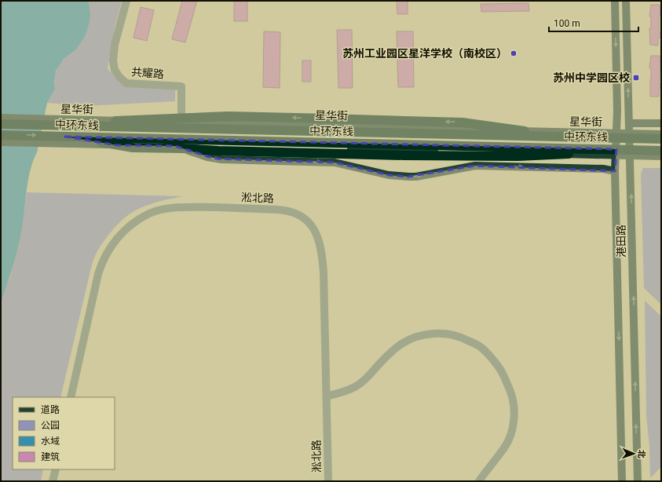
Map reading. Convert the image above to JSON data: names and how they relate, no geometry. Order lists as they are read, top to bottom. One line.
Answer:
{"streets":{"highway":["中环东线"],"main road":["星华街","港田路"],"street":["共耀路","淞北路"]},"crossings":[["共耀路","星华街"],["星华街","港田路"]],"places":{"other":["苏州工业园区星洋学校（南校区）"],"transit":["苏州中学园区校"]},"legend":["道路","公园","水域","建筑"],"scale_bar":"100 m","north":"right"}
